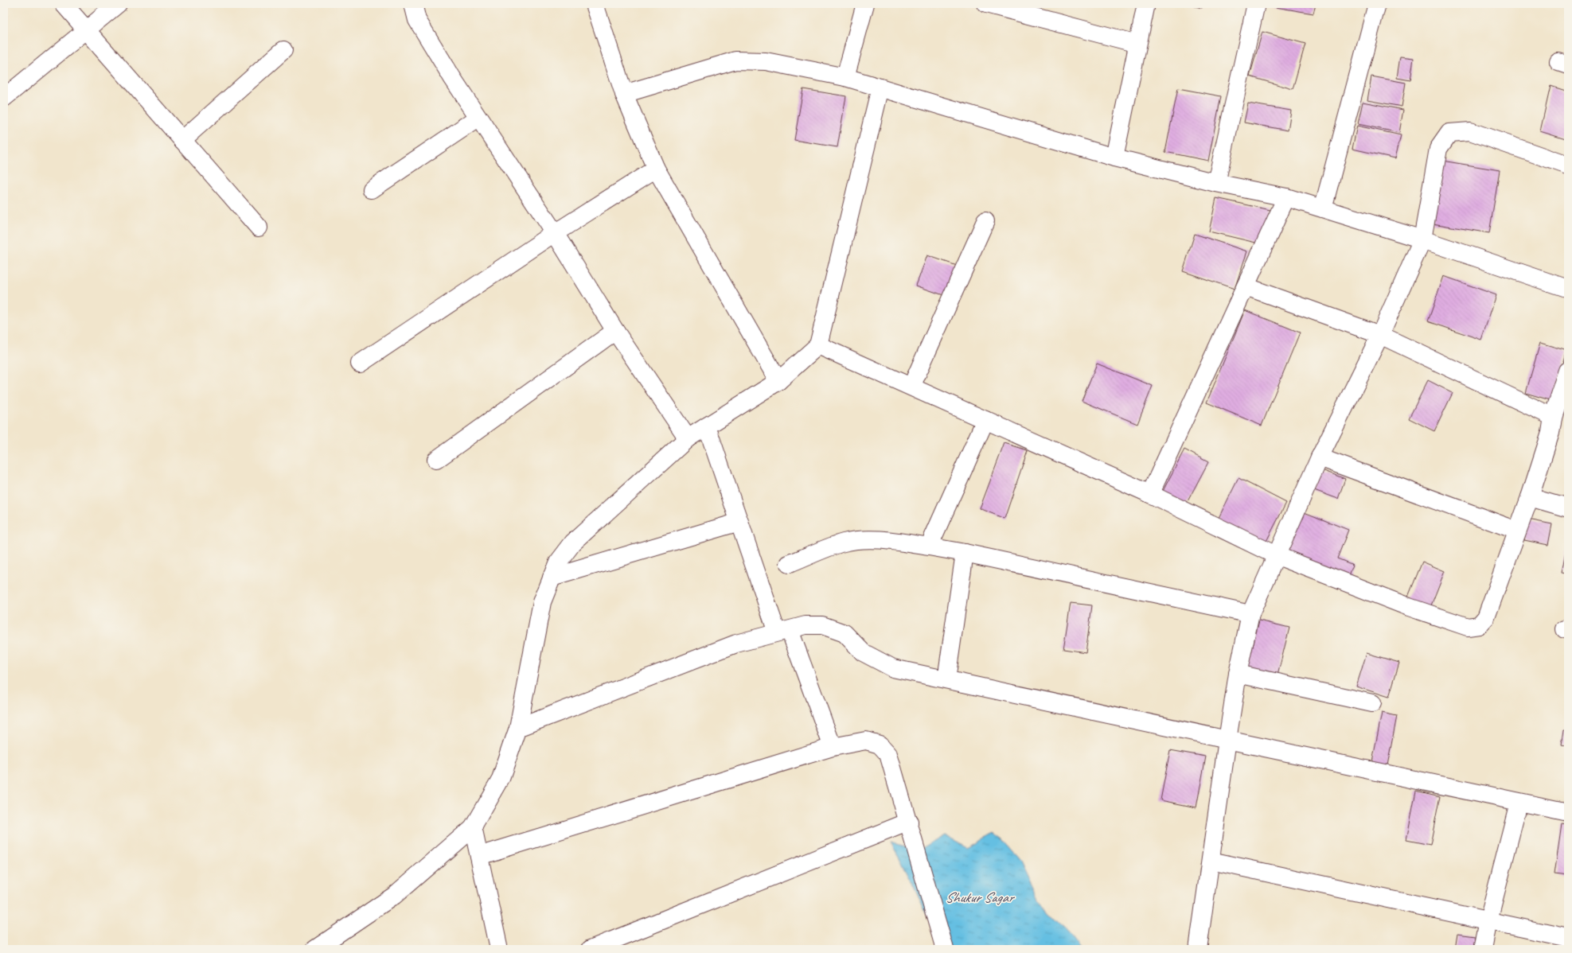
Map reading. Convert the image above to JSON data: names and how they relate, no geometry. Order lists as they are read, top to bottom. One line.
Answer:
{"water":["Shukur Sagar"]}
